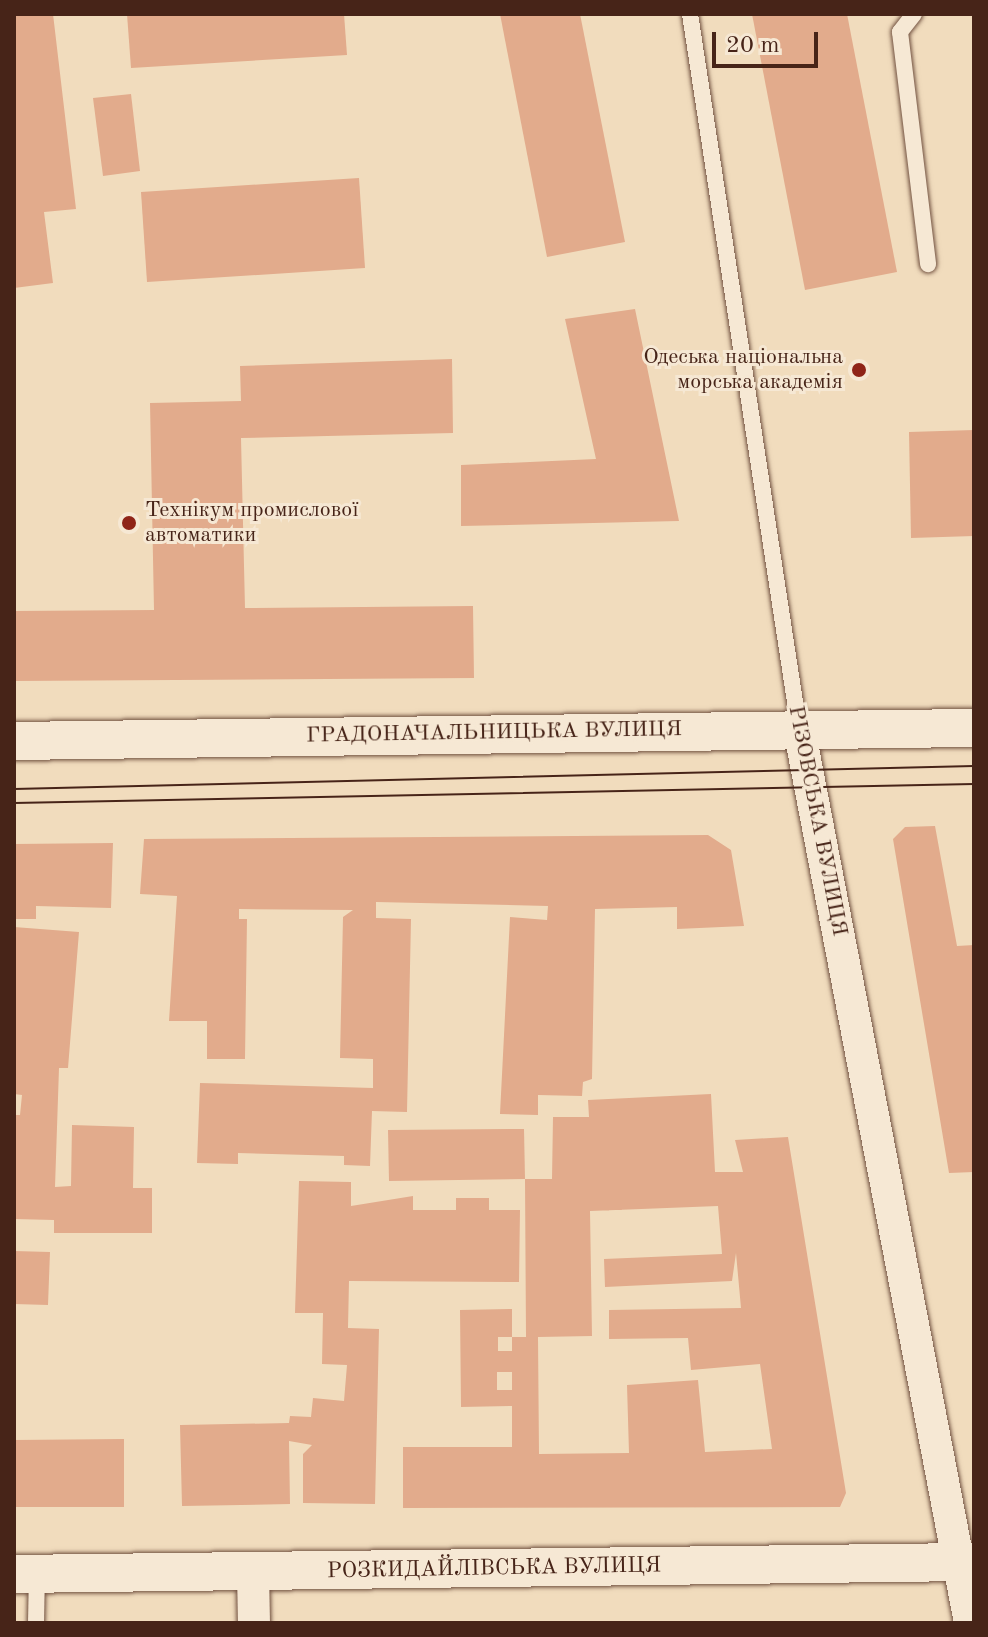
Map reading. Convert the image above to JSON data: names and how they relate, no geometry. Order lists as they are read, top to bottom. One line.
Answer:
{"streets":{"street":["ГРАДОНАЧАЛЬНИЦЬКА ВУЛИЦЯ","РІЗОВСЬКА ВУЛИЦЯ","РОЗКИДАЙЛІВСЬКА ВУЛИЦЯ"]},"crossings":[["ГРАДОНАЧАЛЬНИЦЬКА ВУЛИЦЯ","РІЗОВСЬКА ВУЛИЦЯ"],["РІЗОВСЬКА ВУЛИЦЯ","РОЗКИДАЙЛІВСЬКА ВУЛИЦЯ"]],"places":["Одеська національна морська академія","Технікум промислової автоматики"],"scale_bar":"20 m"}
